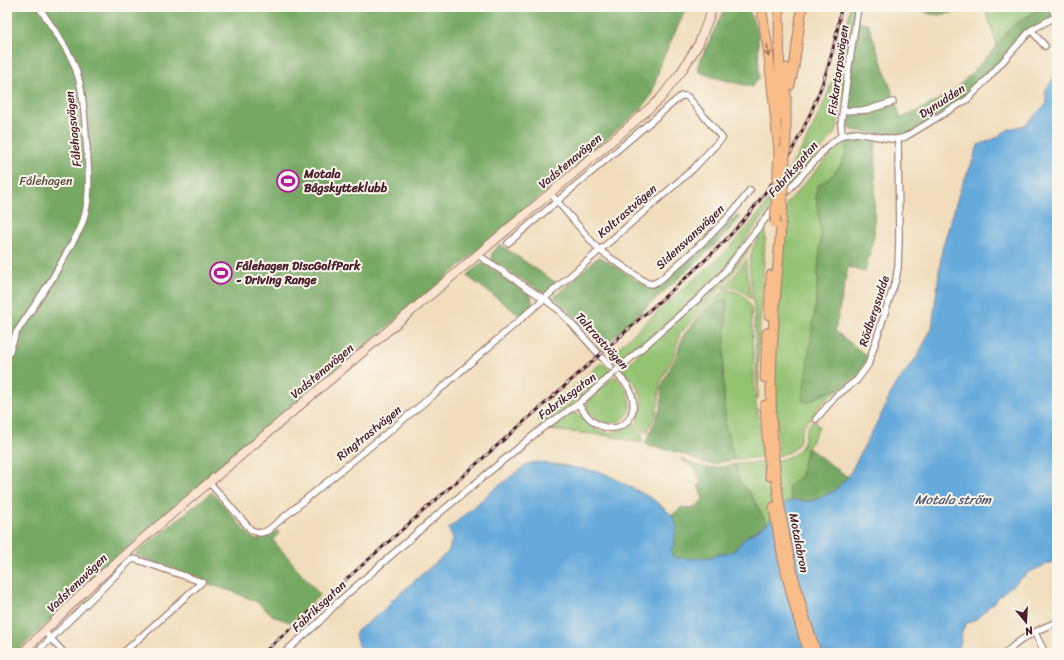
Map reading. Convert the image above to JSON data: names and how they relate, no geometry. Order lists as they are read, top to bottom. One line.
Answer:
{"streets":{"highway":["Motalabron"],"main road":["Vadstenavägen"],"street":["Fiskartorpsvägen","Dynudden","Fålehagsvägen","Fabriksgatan","Koltrastvägen","Sidensvansvägen","Rödbergsudde","Taltrastvägen","Ringtrastvägen"]},"crossings":[["Fiskartorpsvägen","Fabriksgatan"],["Dynudden","Rödbergsudde"],["Vadstenavägen","Koltrastvägen"],["Vadstenavägen","Sidensvansvägen"],["Vadstenavägen","Taltrastvägen"],["Vadstenavägen","Ringtrastvägen"],["Fabriksgatan","Taltrastvägen"],["Koltrastvägen","Sidensvansvägen"],["Koltrastvägen","Taltrastvägen"],["Koltrastvägen","Ringtrastvägen"],["Taltrastvägen","Ringtrastvägen"]],"water":["Motala ström"],"parks":["Fålehagen"],"places":{"sports":["Motala Bågskytteklubb","Fålehagen DiscGolfPark - Driving Range"]},"north":"bottom"}
